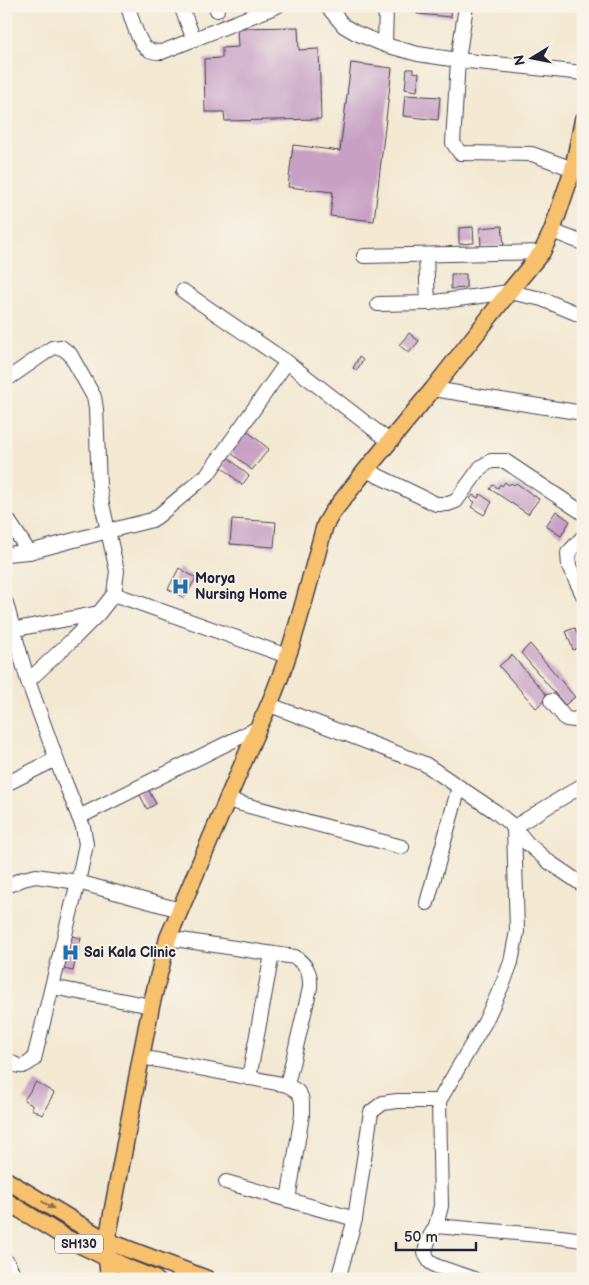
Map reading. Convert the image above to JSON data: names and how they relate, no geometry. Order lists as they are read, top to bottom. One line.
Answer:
{"streets":{"main road":["SH130"]},"places":{"hospital":["Morya Nursing Home","Sai Kala Clinic"]},"scale_bar":"50 m","north":"left"}
